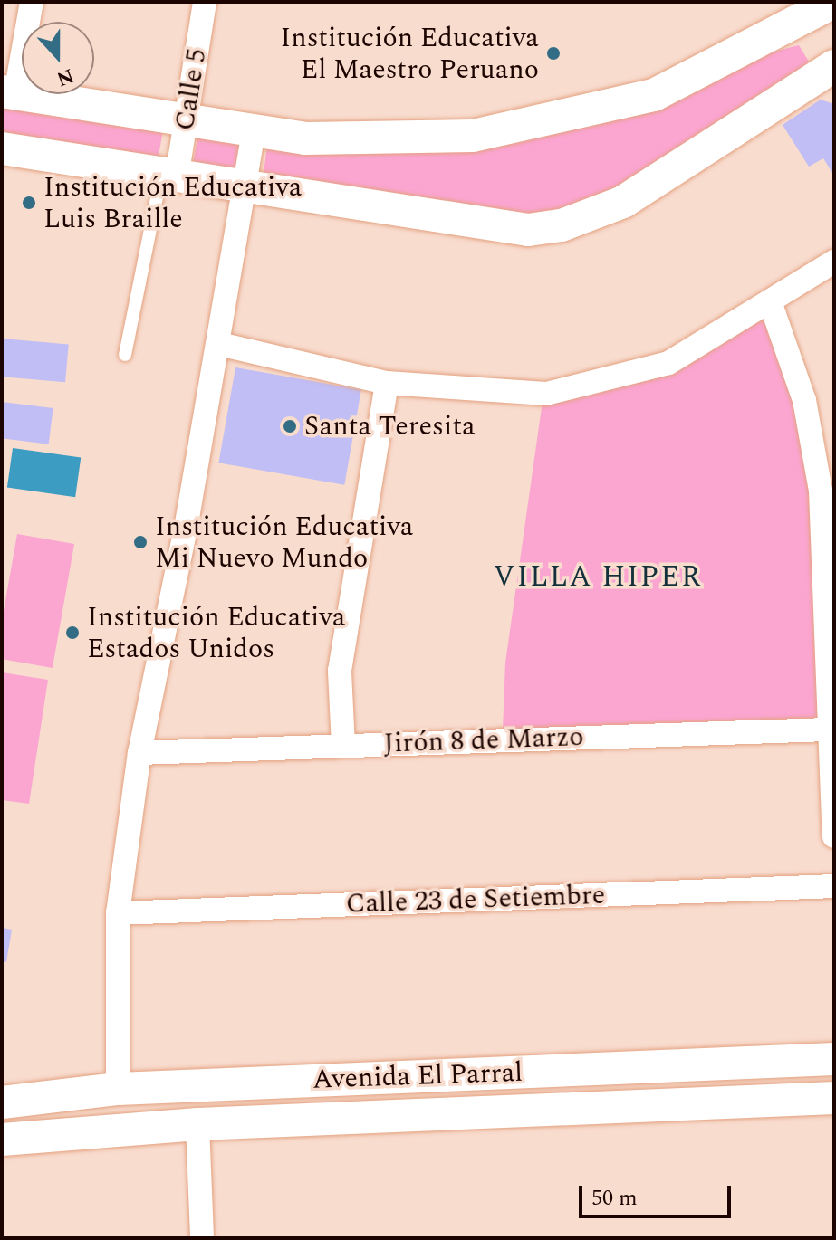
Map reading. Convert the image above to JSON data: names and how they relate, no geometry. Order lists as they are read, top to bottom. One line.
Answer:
{"streets":{"main road":["Avenida El Parral"],"street":["Calle 5","Jirón 8 de Marzo","Calle 23 de Setiembre"]},"districts":["VILLA HIPER"],"places":["Institución Educativa El Maestro Peruano","Institución Educativa Luis Braille","Santa Teresita","Institución Educativa Mi Nuevo Mundo","Institución Educativa Estados Unidos"],"scale_bar":"50 m","north":"bottom"}
